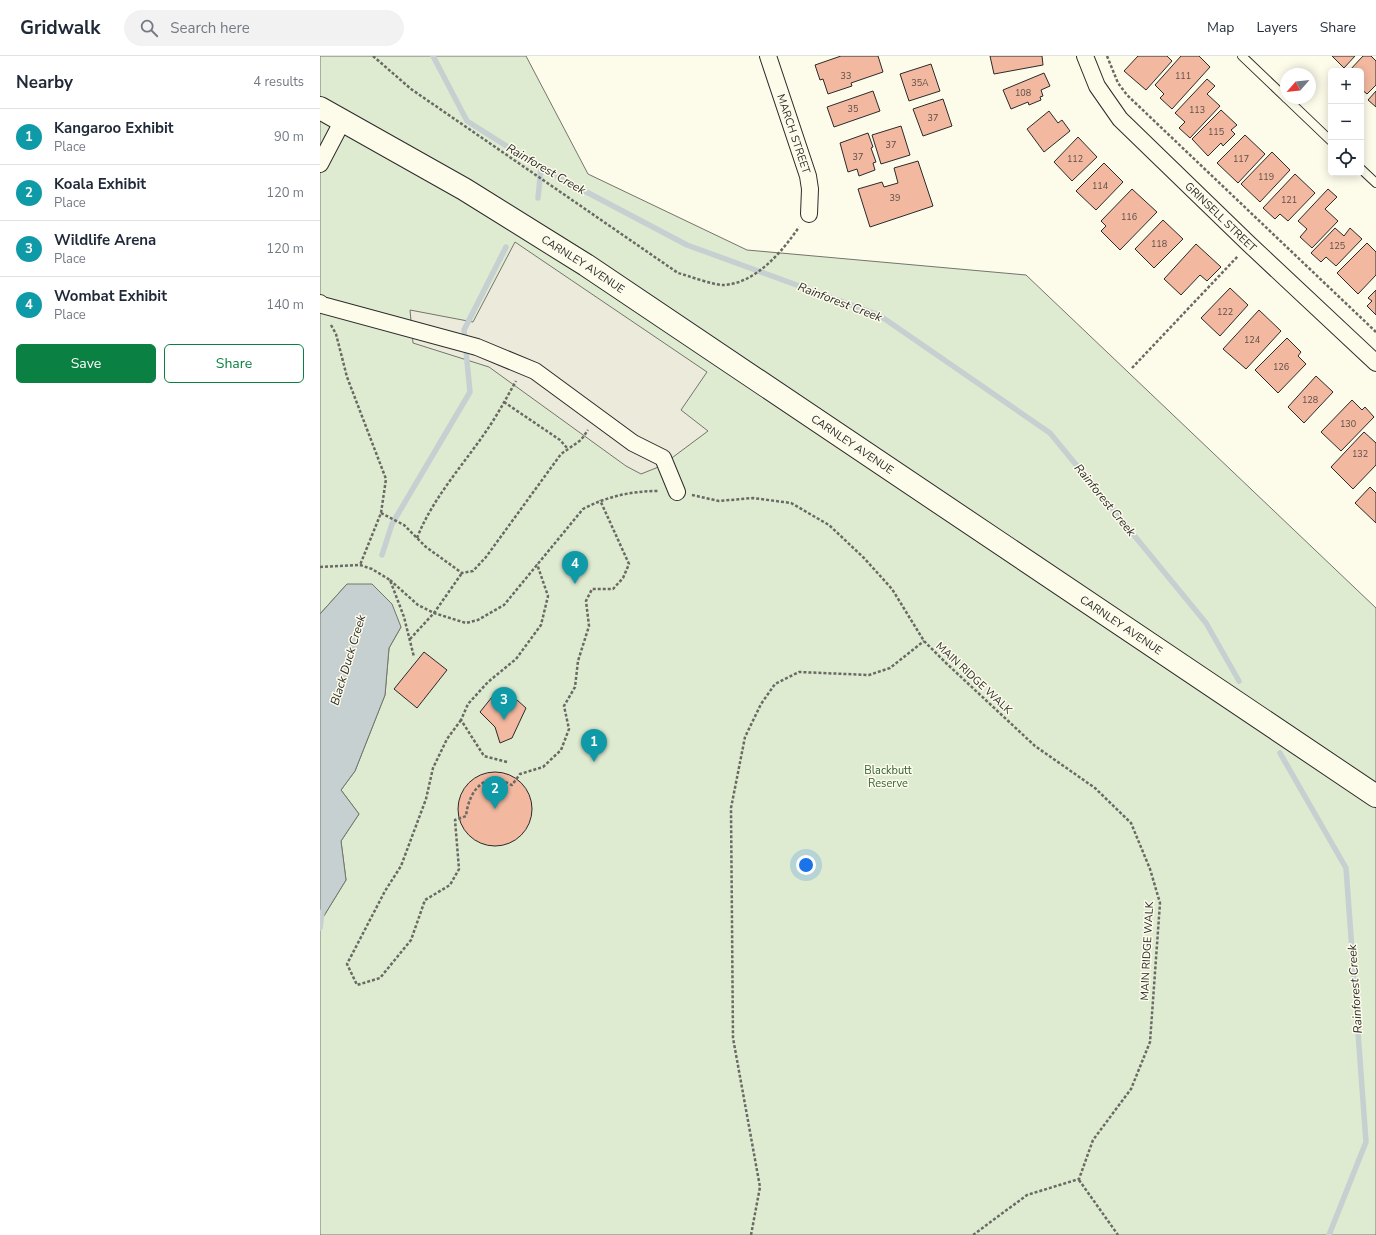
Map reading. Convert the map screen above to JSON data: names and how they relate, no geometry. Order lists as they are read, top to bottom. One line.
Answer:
{"streets":{"main road":["CARNLEY AVENUE"],"street":["MARCH STREET","GRINSELL STREET"],"path":["MAIN RIDGE WALK"]},"water":["Rainforest Creek","Black Duck Creek"],"parks":["Blackbutt Reserve"],"house_numbers":["33","111","35A","108","35","113","37","115","37","37","112","117","119","114","39","121","116","118","125","122","124","126","128","130","132"],"north":"bottom left","page":{"header":"Gridwalk","search":"Search here","nav":["Map","Layers","Share"],"heading":["Nearby","4 results"],"map_buttons":["+","−"],"list":[{"mark":"1","name":"Kangaroo Exhibit","note":"Place","value":"90 m"},{"mark":"2","name":"Koala Exhibit","note":"Place","value":"120 m"},{"mark":"3","name":"Wildlife Arena","note":"Place","value":"120 m"},{"mark":"4","name":"Wombat Exhibit","note":"Place","value":"140 m"}],"buttons":["Save","Share"],"pins":["4","3","1","2"]}}
